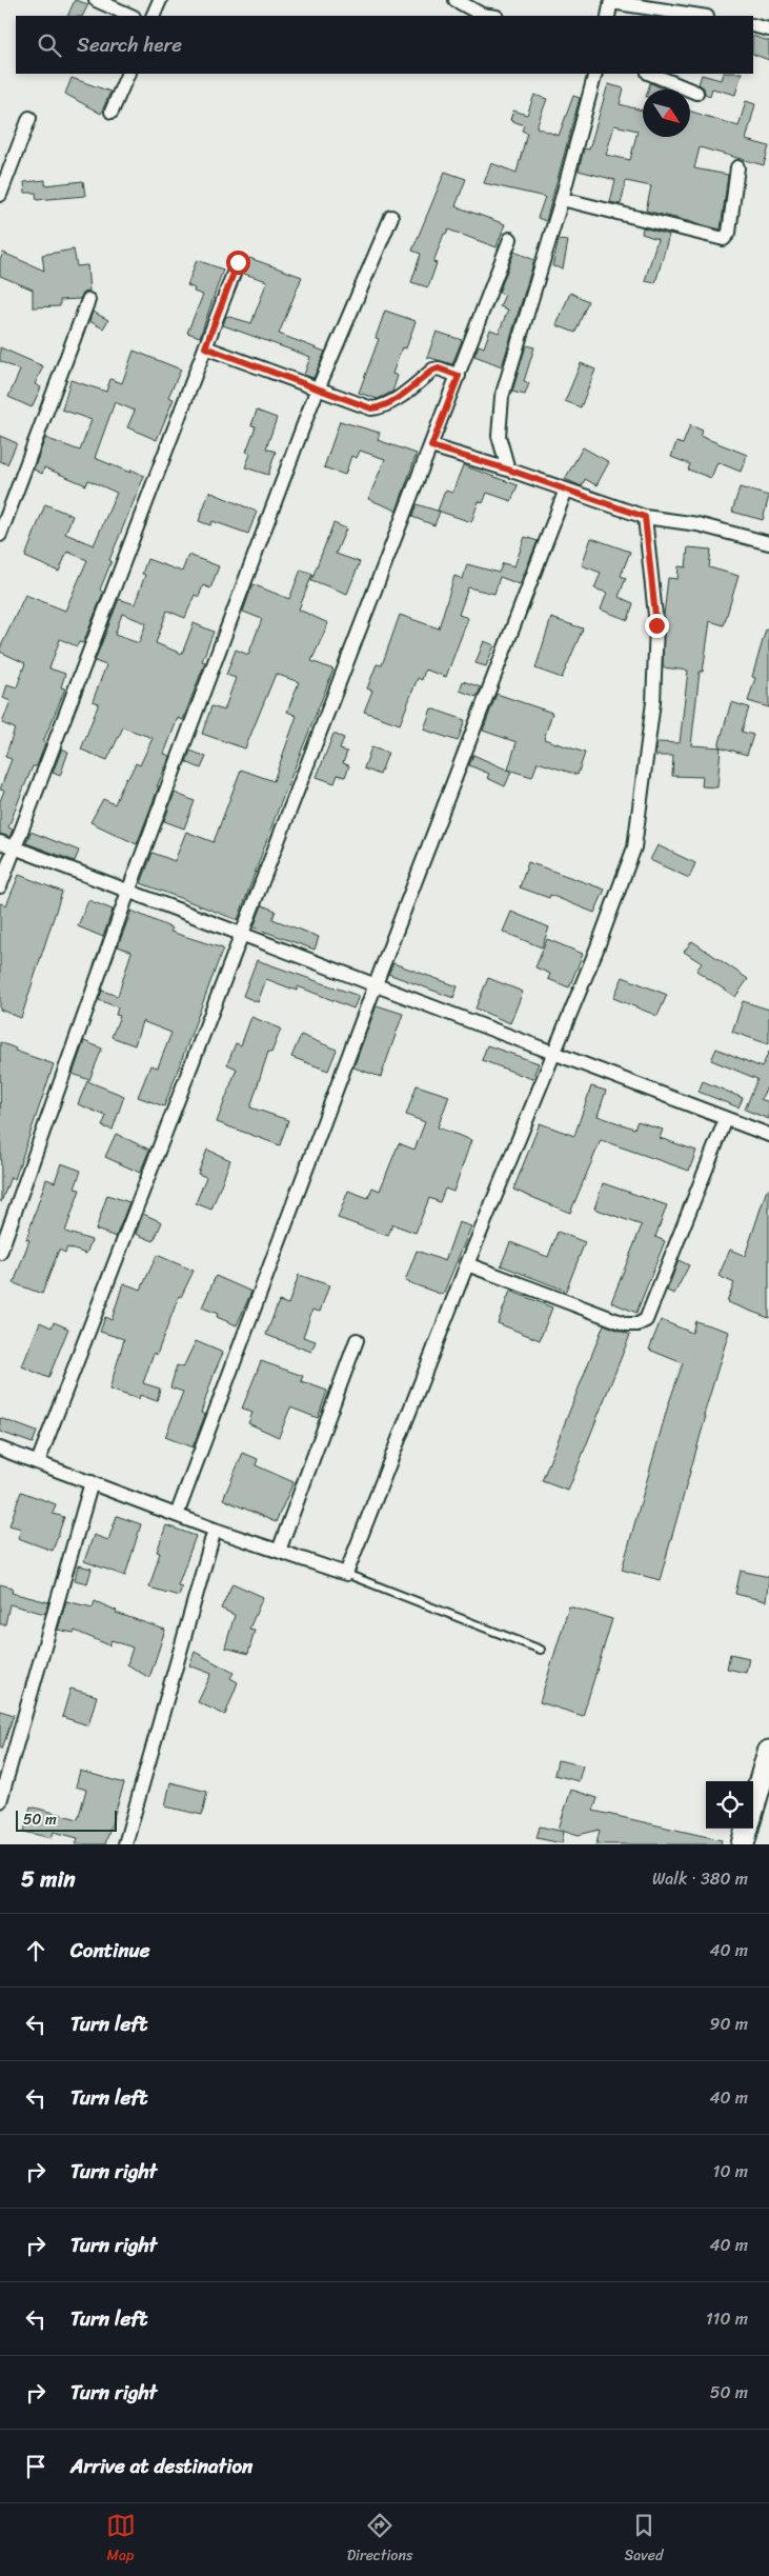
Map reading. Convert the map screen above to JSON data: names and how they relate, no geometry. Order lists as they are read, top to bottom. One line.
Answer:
{"scale_bar":"50 m","north":"bottom right","page":{"search":"Search here","scale":"50 m","heading":["5 min","Walk · 380 m"],"list":[["Continue","40 m"],["Turn left","90 m"],["Turn left","40 m"],["Turn right","10 m"],["Turn right","40 m"],["Turn left","110 m"],["Turn right","50 m"],"Arrive at destination"],"nav":["Map","Directions","Saved"]}}
